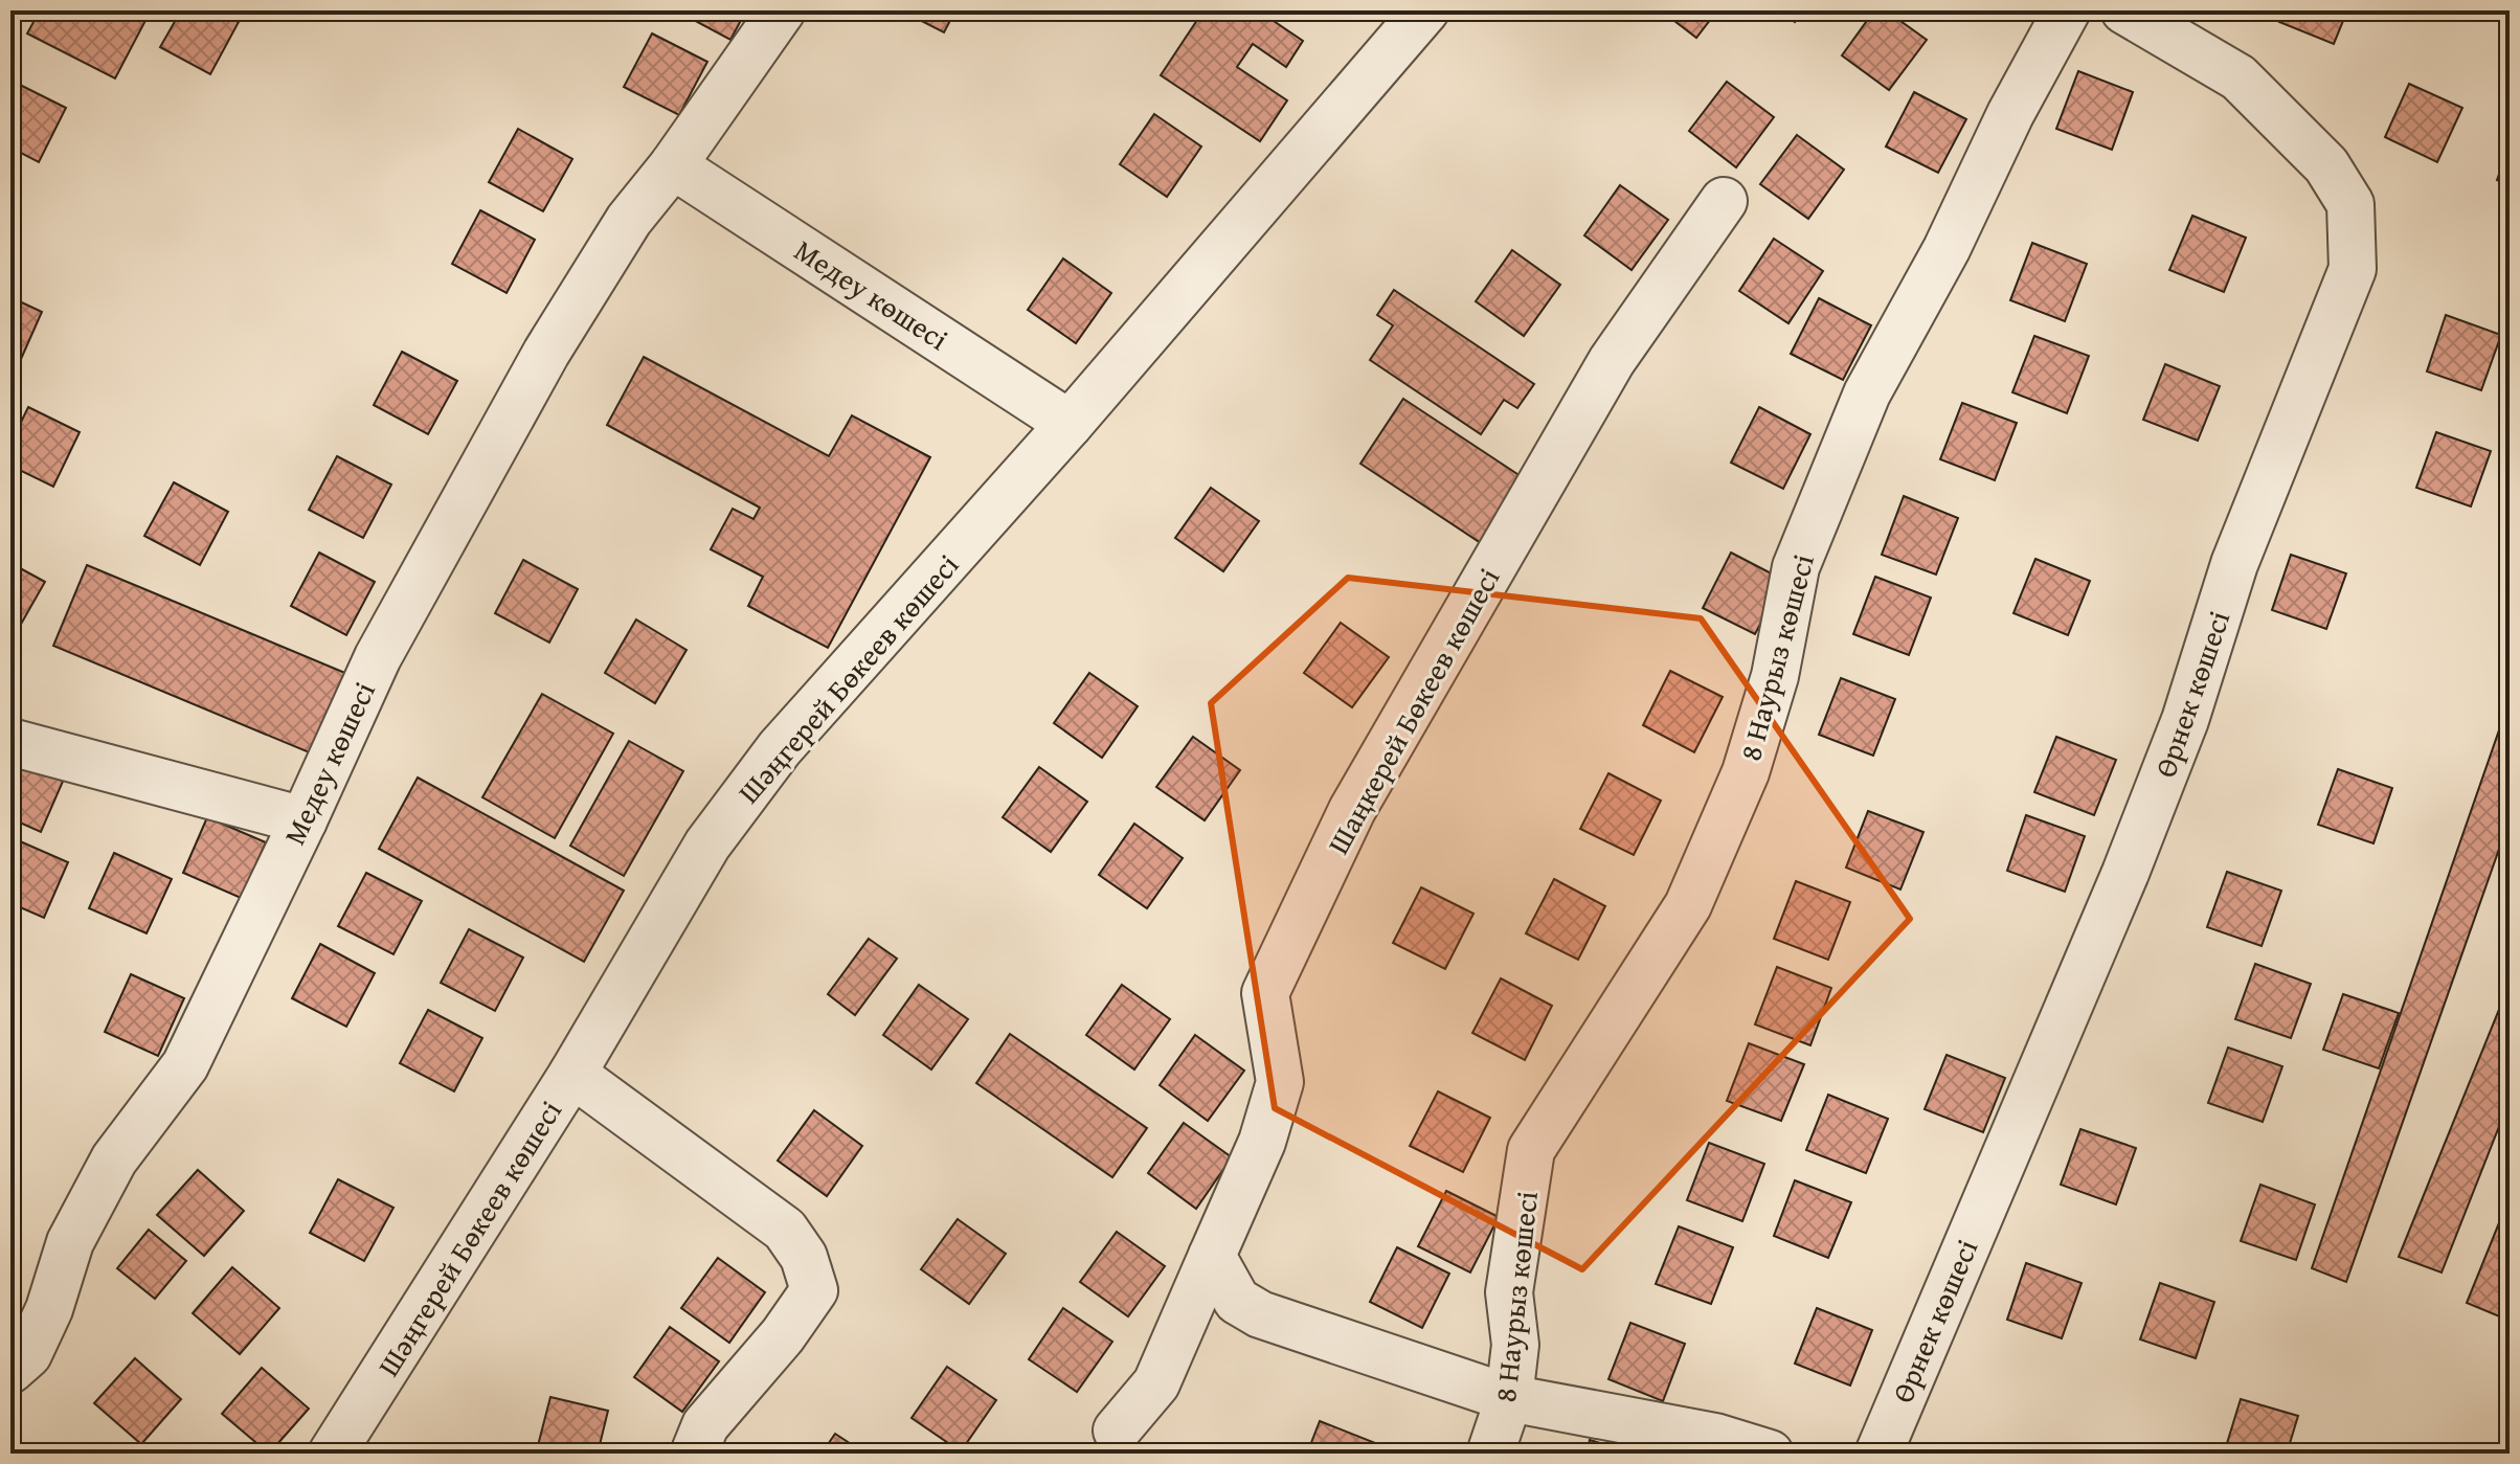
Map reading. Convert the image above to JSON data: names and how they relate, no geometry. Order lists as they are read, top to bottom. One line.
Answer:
{"streets":{"street":["Медеу көшесі","8 Наурыз көшесі","Шәңгерей Бөкеев көшесі","Өрнек көшесі","Шаңкерей Бөкеев көшесі"]},"crossings":[["Медеу көшесі","Шәңгерей Бөкеев көшесі"]]}
